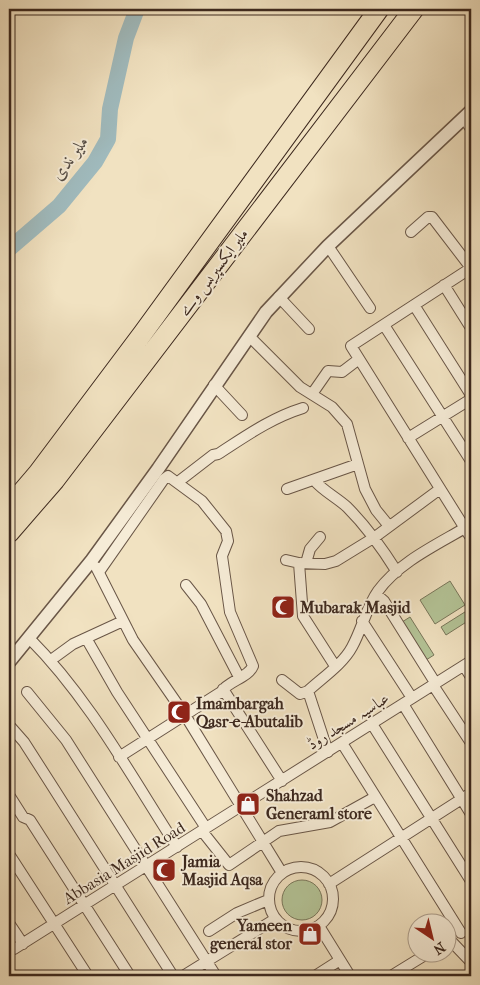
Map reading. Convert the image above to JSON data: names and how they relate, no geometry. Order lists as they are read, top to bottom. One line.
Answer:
{"streets":{"highway":["ملیر ایکسپریس وے"],"street":["عباسیہ مسجد روڈ","Abbasia Masjid Road"]},"crossings":[["عباسیہ مسجد روڈ","Abbasia Masjid Road"]],"water":["ملیر ندی"],"places":{"mosque":["Mubarak Masjid","Imambargah Qasr-e-Abutalib","Jamia Masjid Aqsa"],"shop":["Shahzad Generaml store","Yameen general stor"]},"north":"bottom right"}
